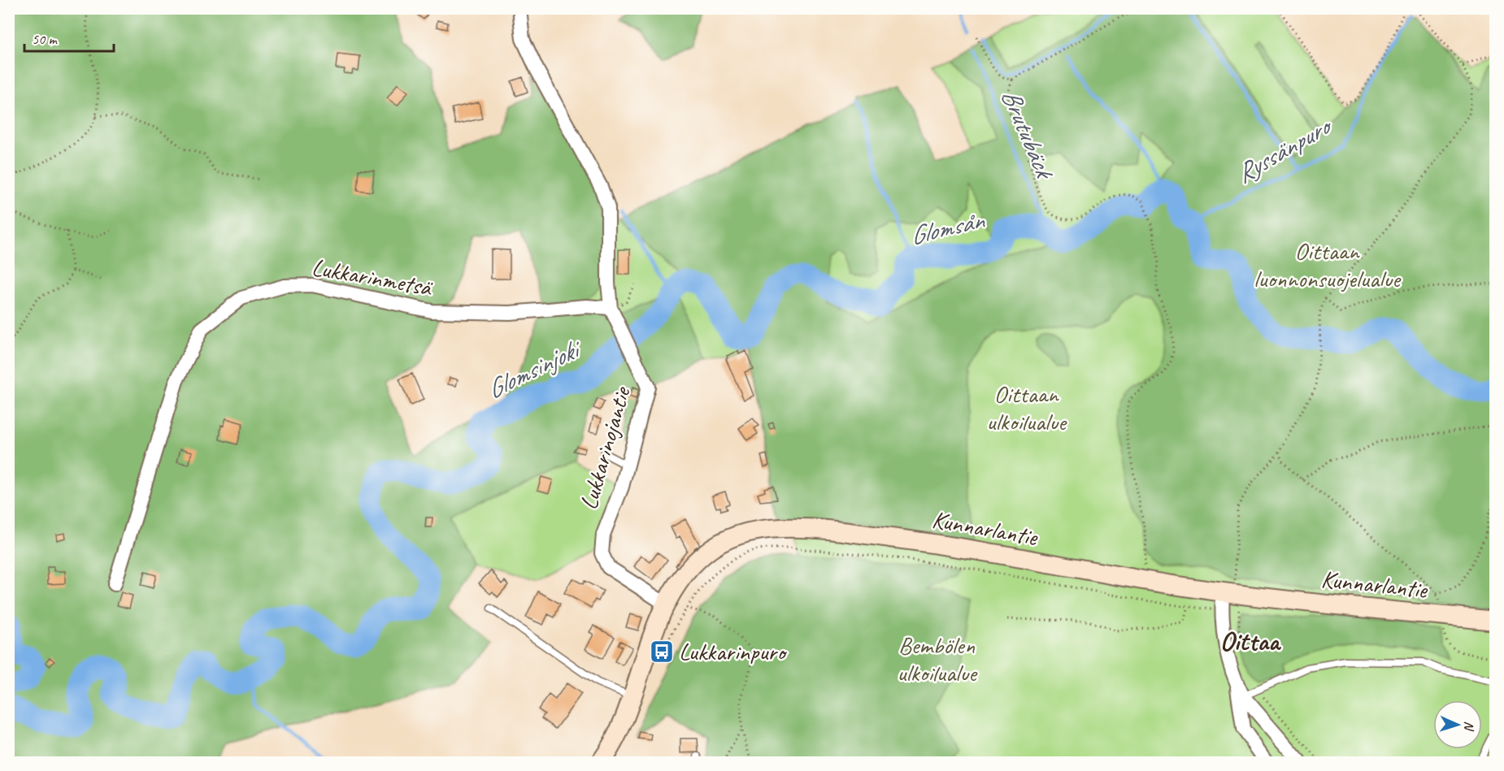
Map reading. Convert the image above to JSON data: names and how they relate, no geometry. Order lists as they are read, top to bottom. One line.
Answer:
{"streets":{"main road":["Kunnarlantie"],"street":["Lukkarinmetsä","Lukkarinojantie"]},"crossings":[["Lukkarinmetsä","Lukkarinojantie"],["Lukkarinojantie","Kunnarlantie"]],"districts":["Oittaa"],"water":["Brutubäck","Ryssänpuro","Glomsån","Glomsinjoki"],"parks":["Oittaan luonnonsuojelualue","Oittaan ulkoilualue","Bembölen ulkoilualue"],"places":{"bus stop":["Lukkarinpuro"]},"scale_bar":"50 m","north":"right"}
